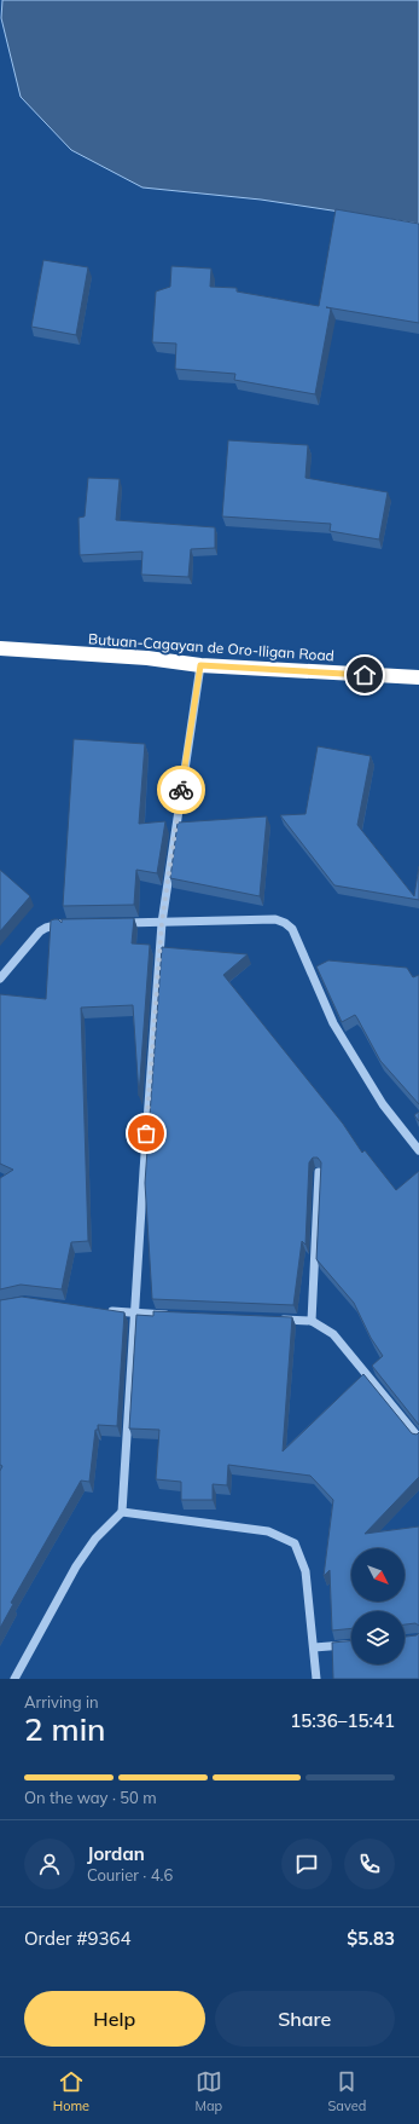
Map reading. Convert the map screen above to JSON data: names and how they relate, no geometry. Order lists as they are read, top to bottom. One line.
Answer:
{"streets":{"highway":["Butuan-Cagayan de Oro-Iligan Road"]},"north":"bottom right","page":{"heading":["2 min","Arriving in","15:36–15:41"],"panel":["Jordan","Courier · 4.6","Order #9364","$5.83"],"bar":"On the way · 50 m","buttons":["Help","Share"],"tabs":["Home","Map","Saved"]}}
